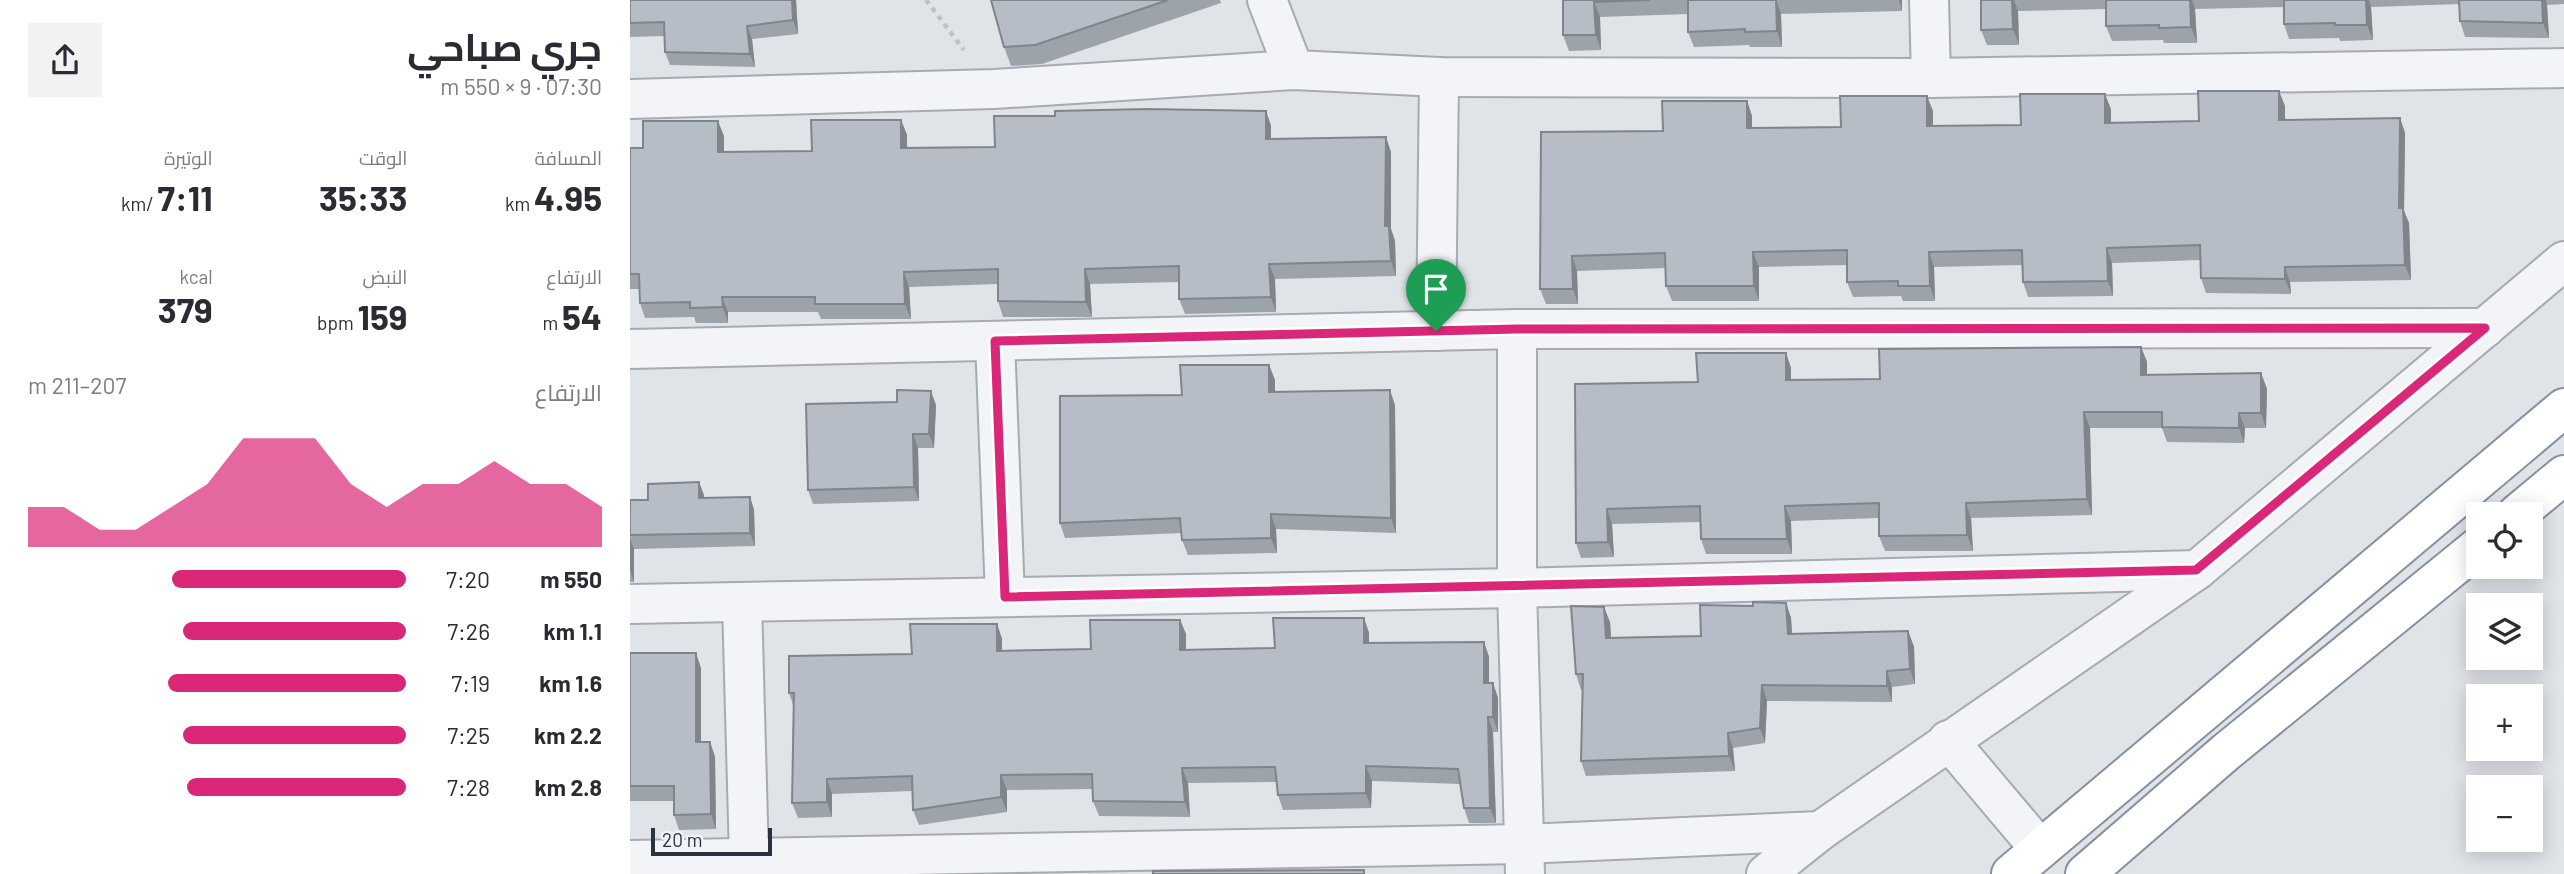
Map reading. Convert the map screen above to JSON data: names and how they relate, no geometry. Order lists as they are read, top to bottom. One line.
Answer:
{"scale_bar":"20 m","page":{"heading":["جري صباحي","07:30 · 9 × 550 m"],"stats":[["المسافة","4.95 km"],["الوقت","35:33"],["الوتيرة","7:11 /km"],["الارتفاع","54 m"],["النبض","159 bpm"],["kcal","379"]],"chart":["الارتفاع","207–211 m"],"map_buttons":["+","−"],"list":[{"name":"550 m","note":"7:20"},{"name":"1.1 km","note":"7:26"},{"name":"1.6 km","note":"7:19"},{"name":"2.2 km","note":"7:25"},{"name":"2.8 km","note":"7:28"}],"scale":"20 m"}}
